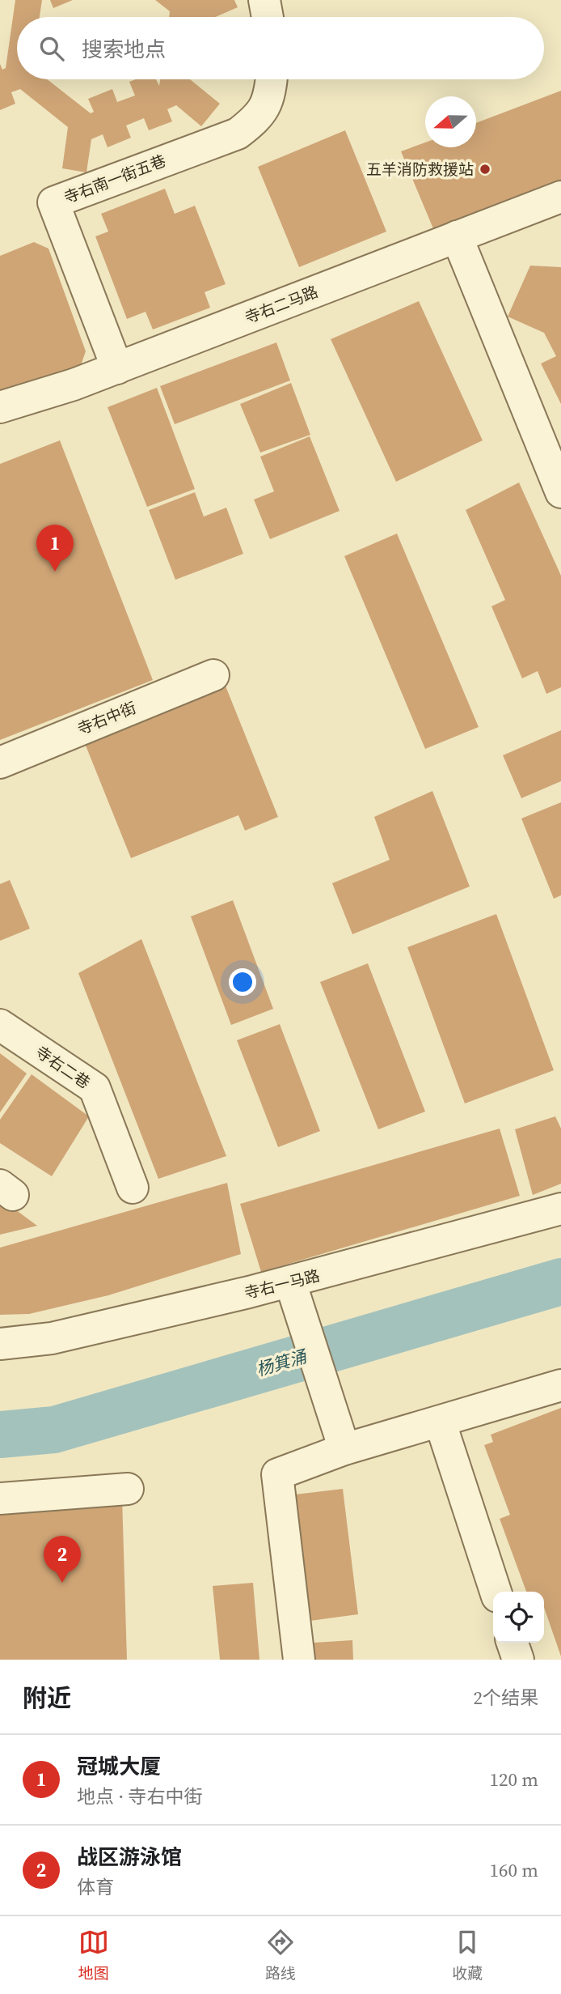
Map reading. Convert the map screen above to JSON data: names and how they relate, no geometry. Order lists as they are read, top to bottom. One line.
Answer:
{"streets":{"street":["寺右南一街五巷","寺右二马路","寺右中街","寺右二巷","寺右一马路"]},"crossings":[["寺右南一街五巷","寺右二马路"]],"water":["杨箕涌"],"places":["五羊消防救援站"],"north":"left","page":{"search":"搜索地点","pins":["1","2"],"heading":["附近","2个结果"],"list":[{"mark":"1","name":"冠城大厦","note":"地点 · 寺右中街","value":"120 m"},{"mark":"2","name":"战区游泳馆","note":"体育","value":"160 m"}],"nav":["地图","路线","收藏"]}}
